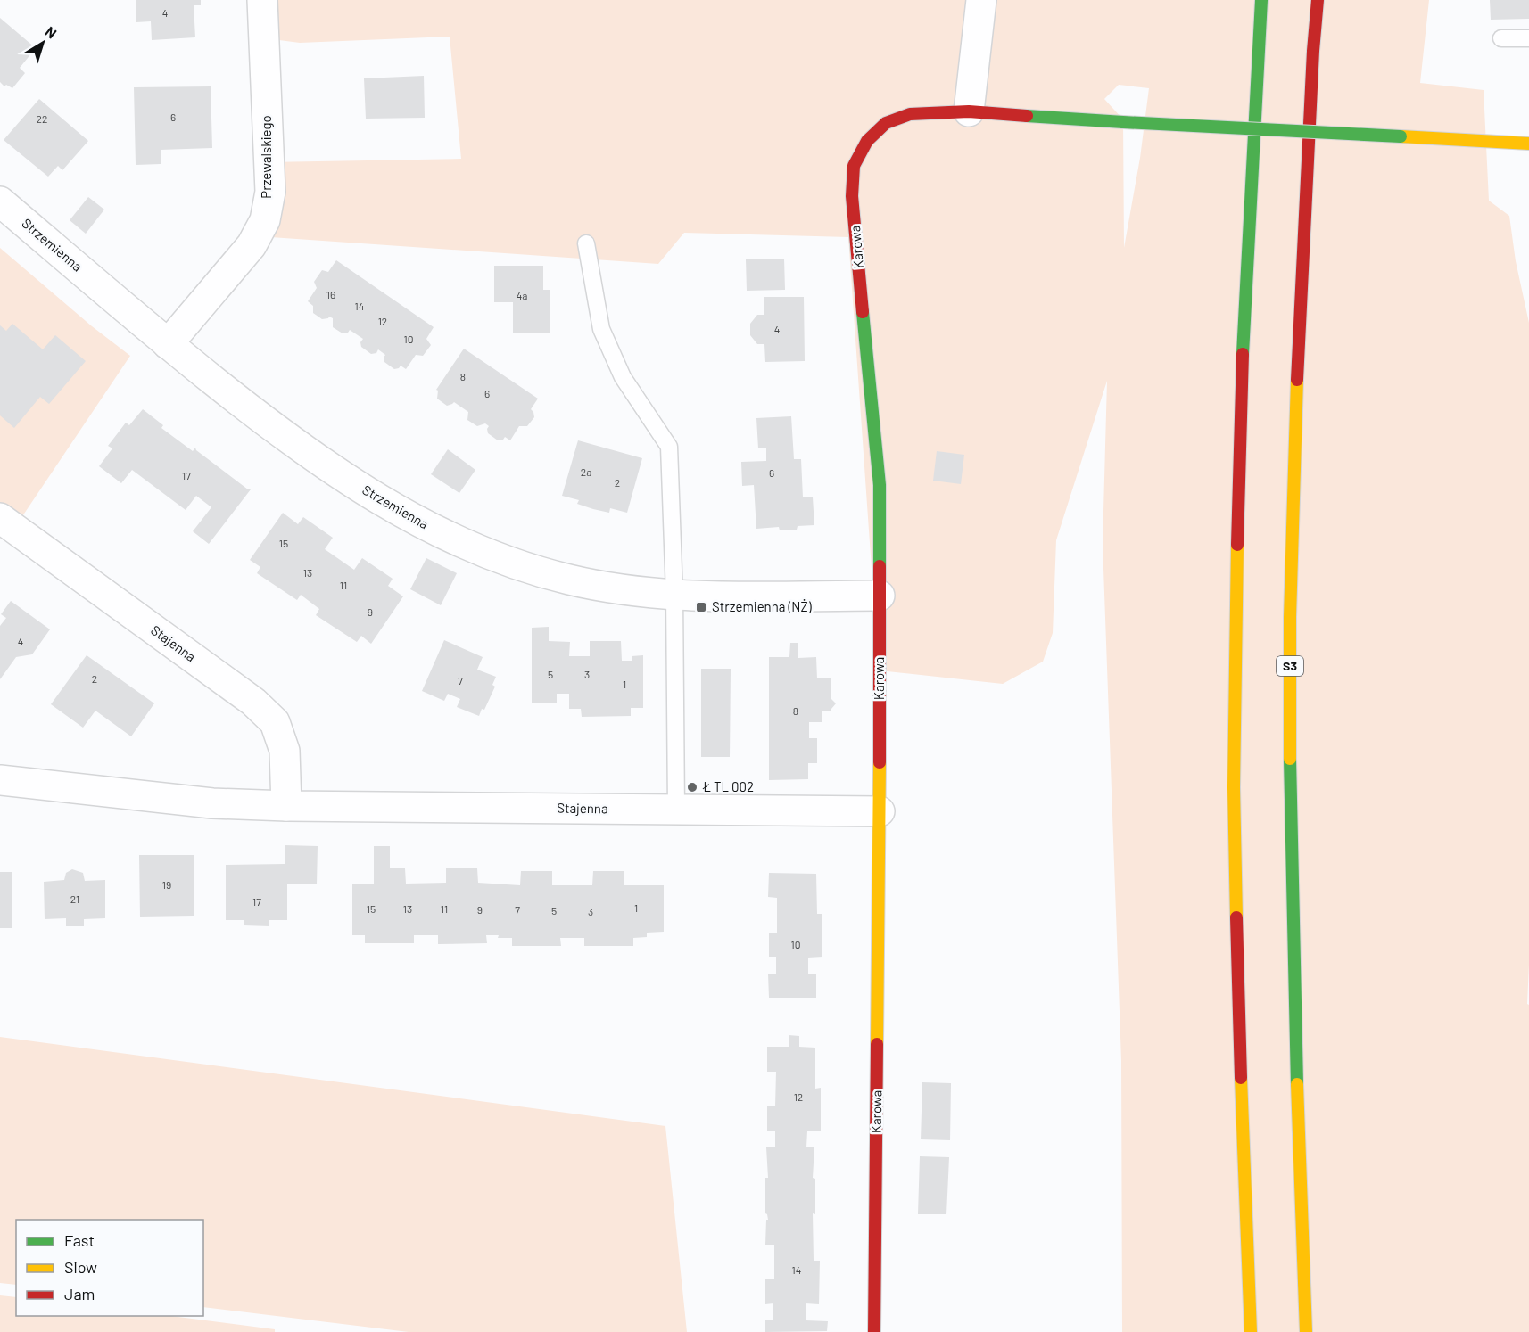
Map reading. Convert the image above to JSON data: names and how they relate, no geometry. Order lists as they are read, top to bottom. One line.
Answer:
{"streets":{"main road":["Karowa","S3"],"street":["Przewalskiego","Strzemienna","Stajenna"]},"crossings":[["Przewalskiego","Strzemienna"],["Strzemienna","Karowa"],["Karowa","Stajenna"]],"places":{"transit":["Strzemienna (NŻ)"],"other":["Ł TL 002"]},"house_numbers":["4","6","22","16","4a","14","12","4","10","8","6","2a","6","17","2","15","13","11","9","4","5","3","2","7","1","8","19","21","17","1","15","13","11","9","7","5","3","10","12","14"],"legend":["Fast","Slow","Jam"],"north":"top right"}
